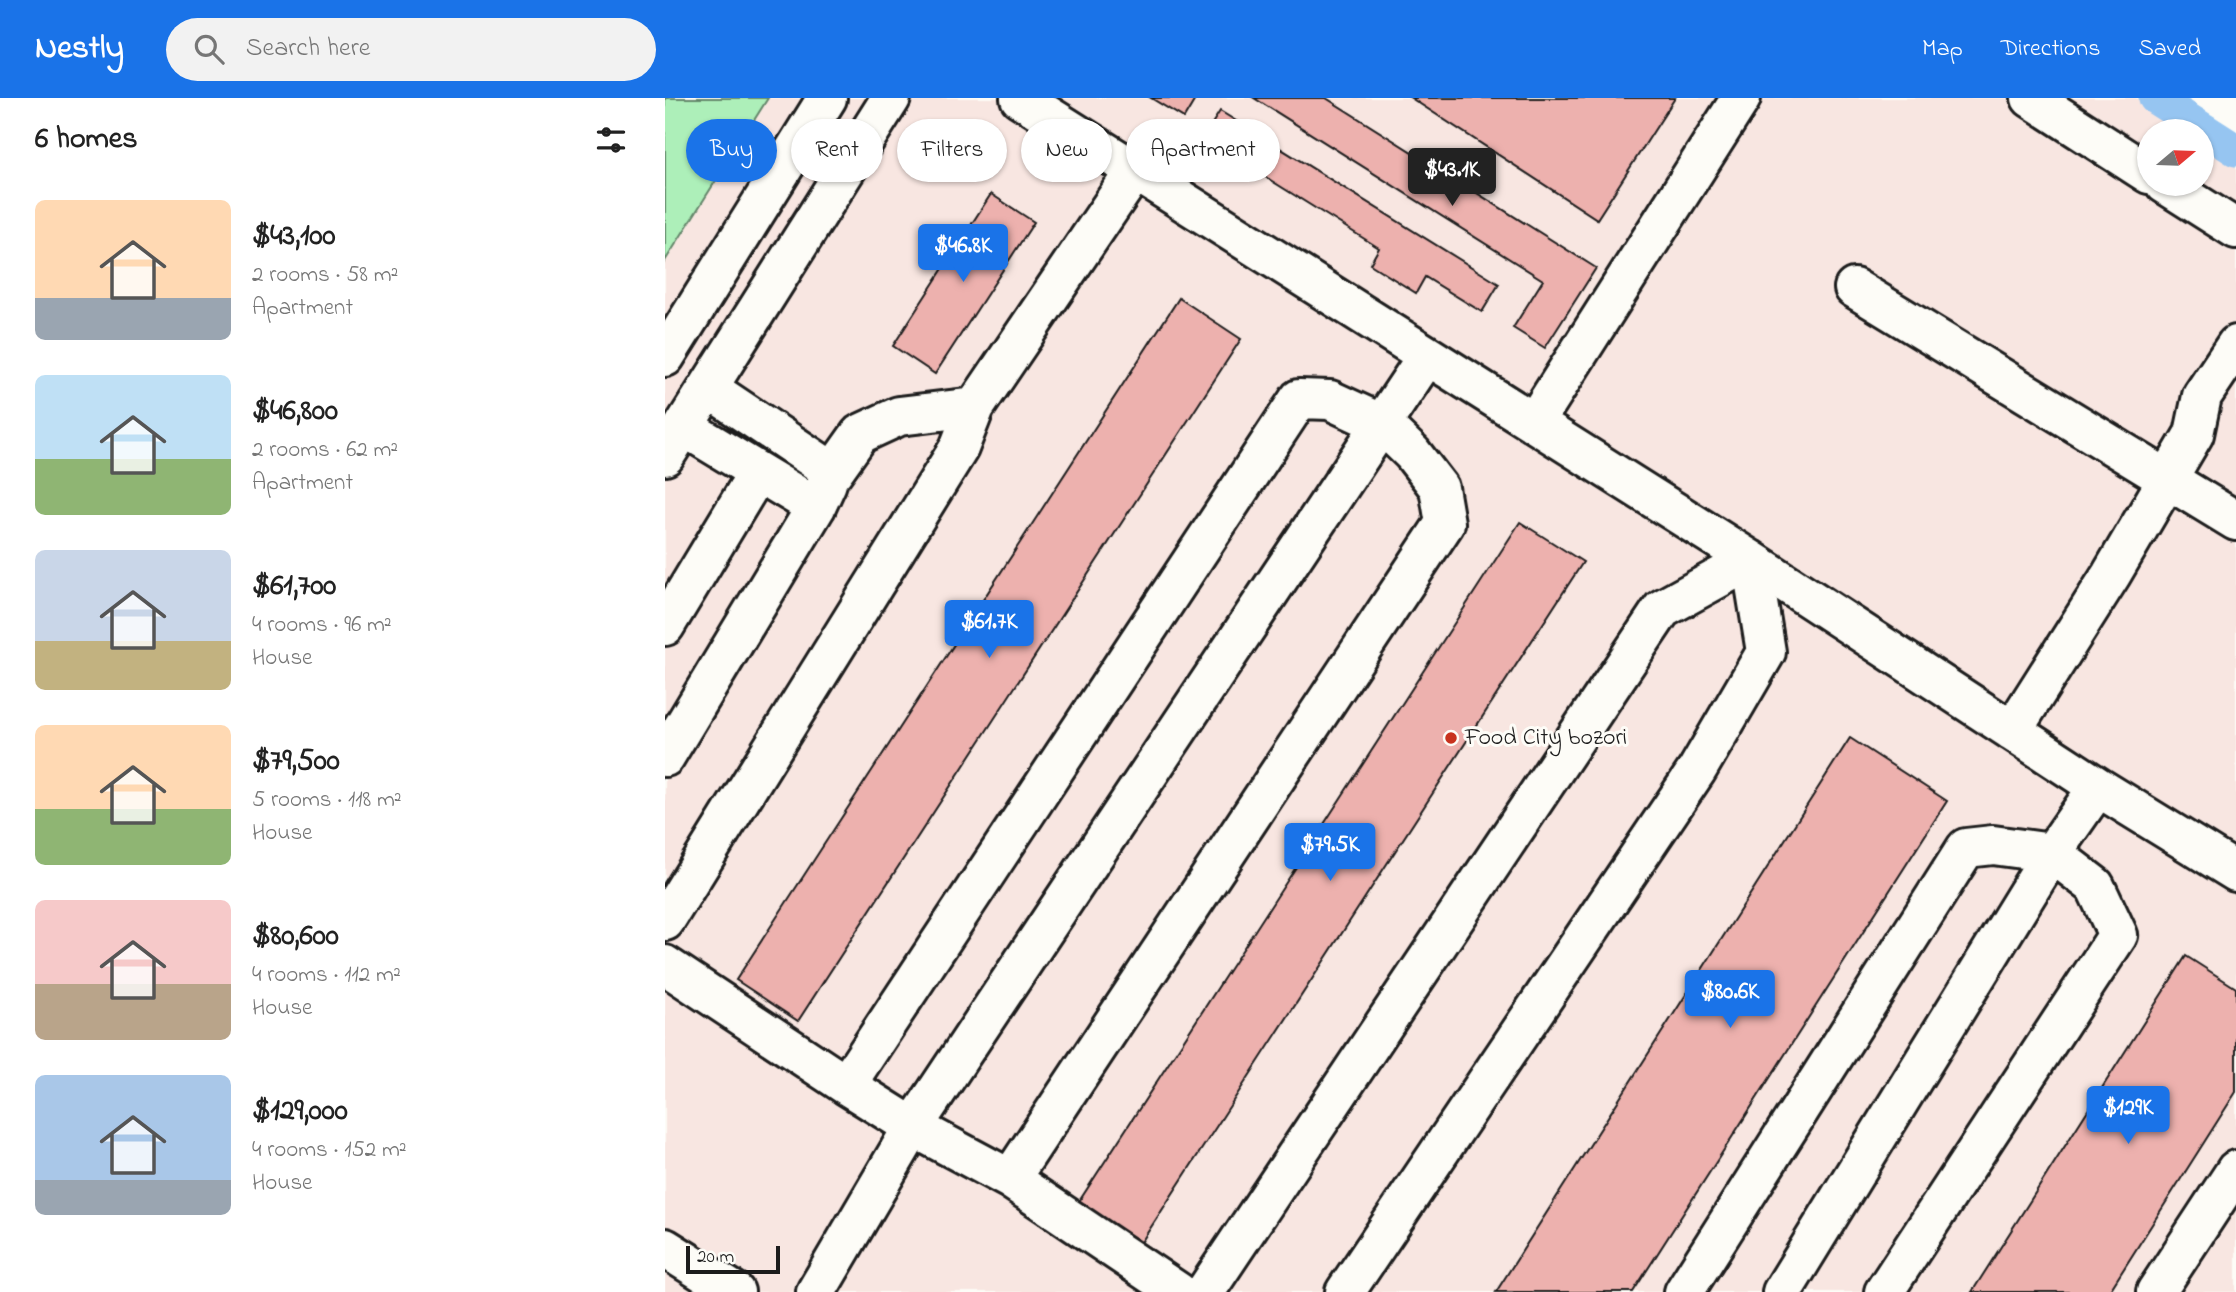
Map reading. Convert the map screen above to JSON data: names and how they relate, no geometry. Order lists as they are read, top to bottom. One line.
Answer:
{"places":["Food City bozori"],"scale_bar":"20 m","north":"right","page":{"header":"Nestly","search":"Search here","nav":["Map","Directions","Saved"],"heading":"6 homes","chip":["Buy","Rent","Filters","New","Apartment"],"price":["$43.1K","$46.8K","$61.7K","$79.5K","$80.6K","$129K"],"list":[{"name":"$43,100","note":"2 rooms · 58 m² · Apartment"},{"name":"$46,800","note":"2 rooms · 62 m² · Apartment"},{"name":"$61,700","note":"4 rooms · 96 m² · House"},{"name":"$79,500","note":"5 rooms · 118 m² · House"},{"name":"$80,600","note":"4 rooms · 112 m² · House"},{"name":"$129,000","note":"4 rooms · 152 m² · House"}],"scale":"20 m"}}
